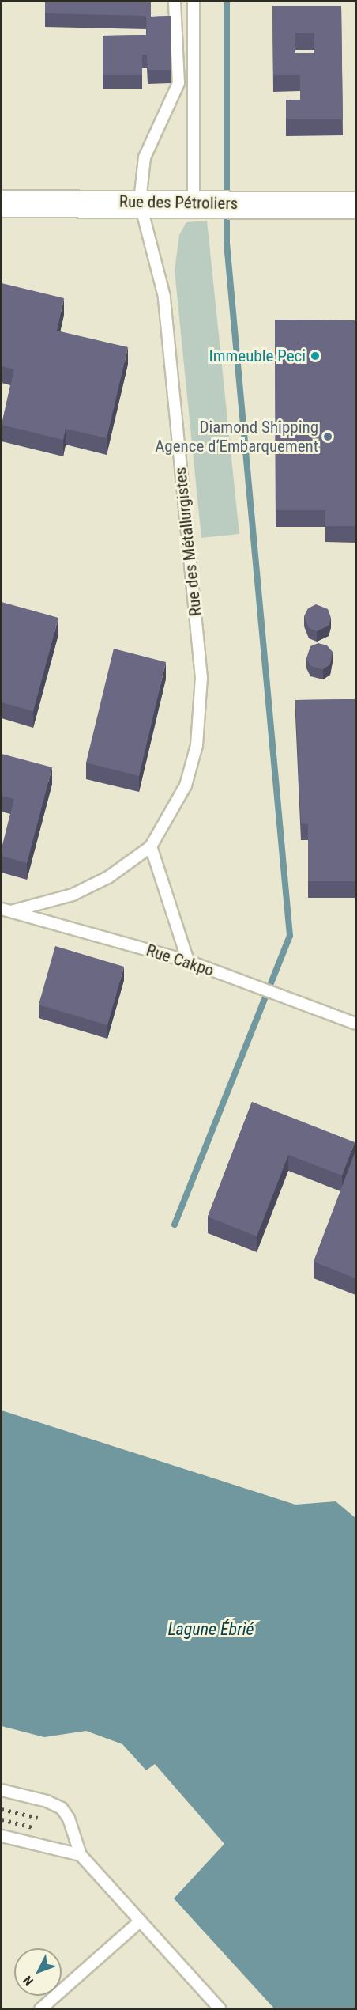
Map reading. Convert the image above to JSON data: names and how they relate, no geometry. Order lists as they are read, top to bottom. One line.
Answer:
{"streets":{"street":["Rue des Pétroliers"],"lane":["Rue des Métallurgistes","Rue Cakpo"]},"crossings":[["Rue des Pétroliers","Rue des Métallurgistes"],["Rue des Métallurgistes","Rue Cakpo"]],"water":["Lagune Ébrié"],"places":["Immeuble Peci","Diamond Shipping Agence d‘Embarquement"],"north":"bottom left"}
